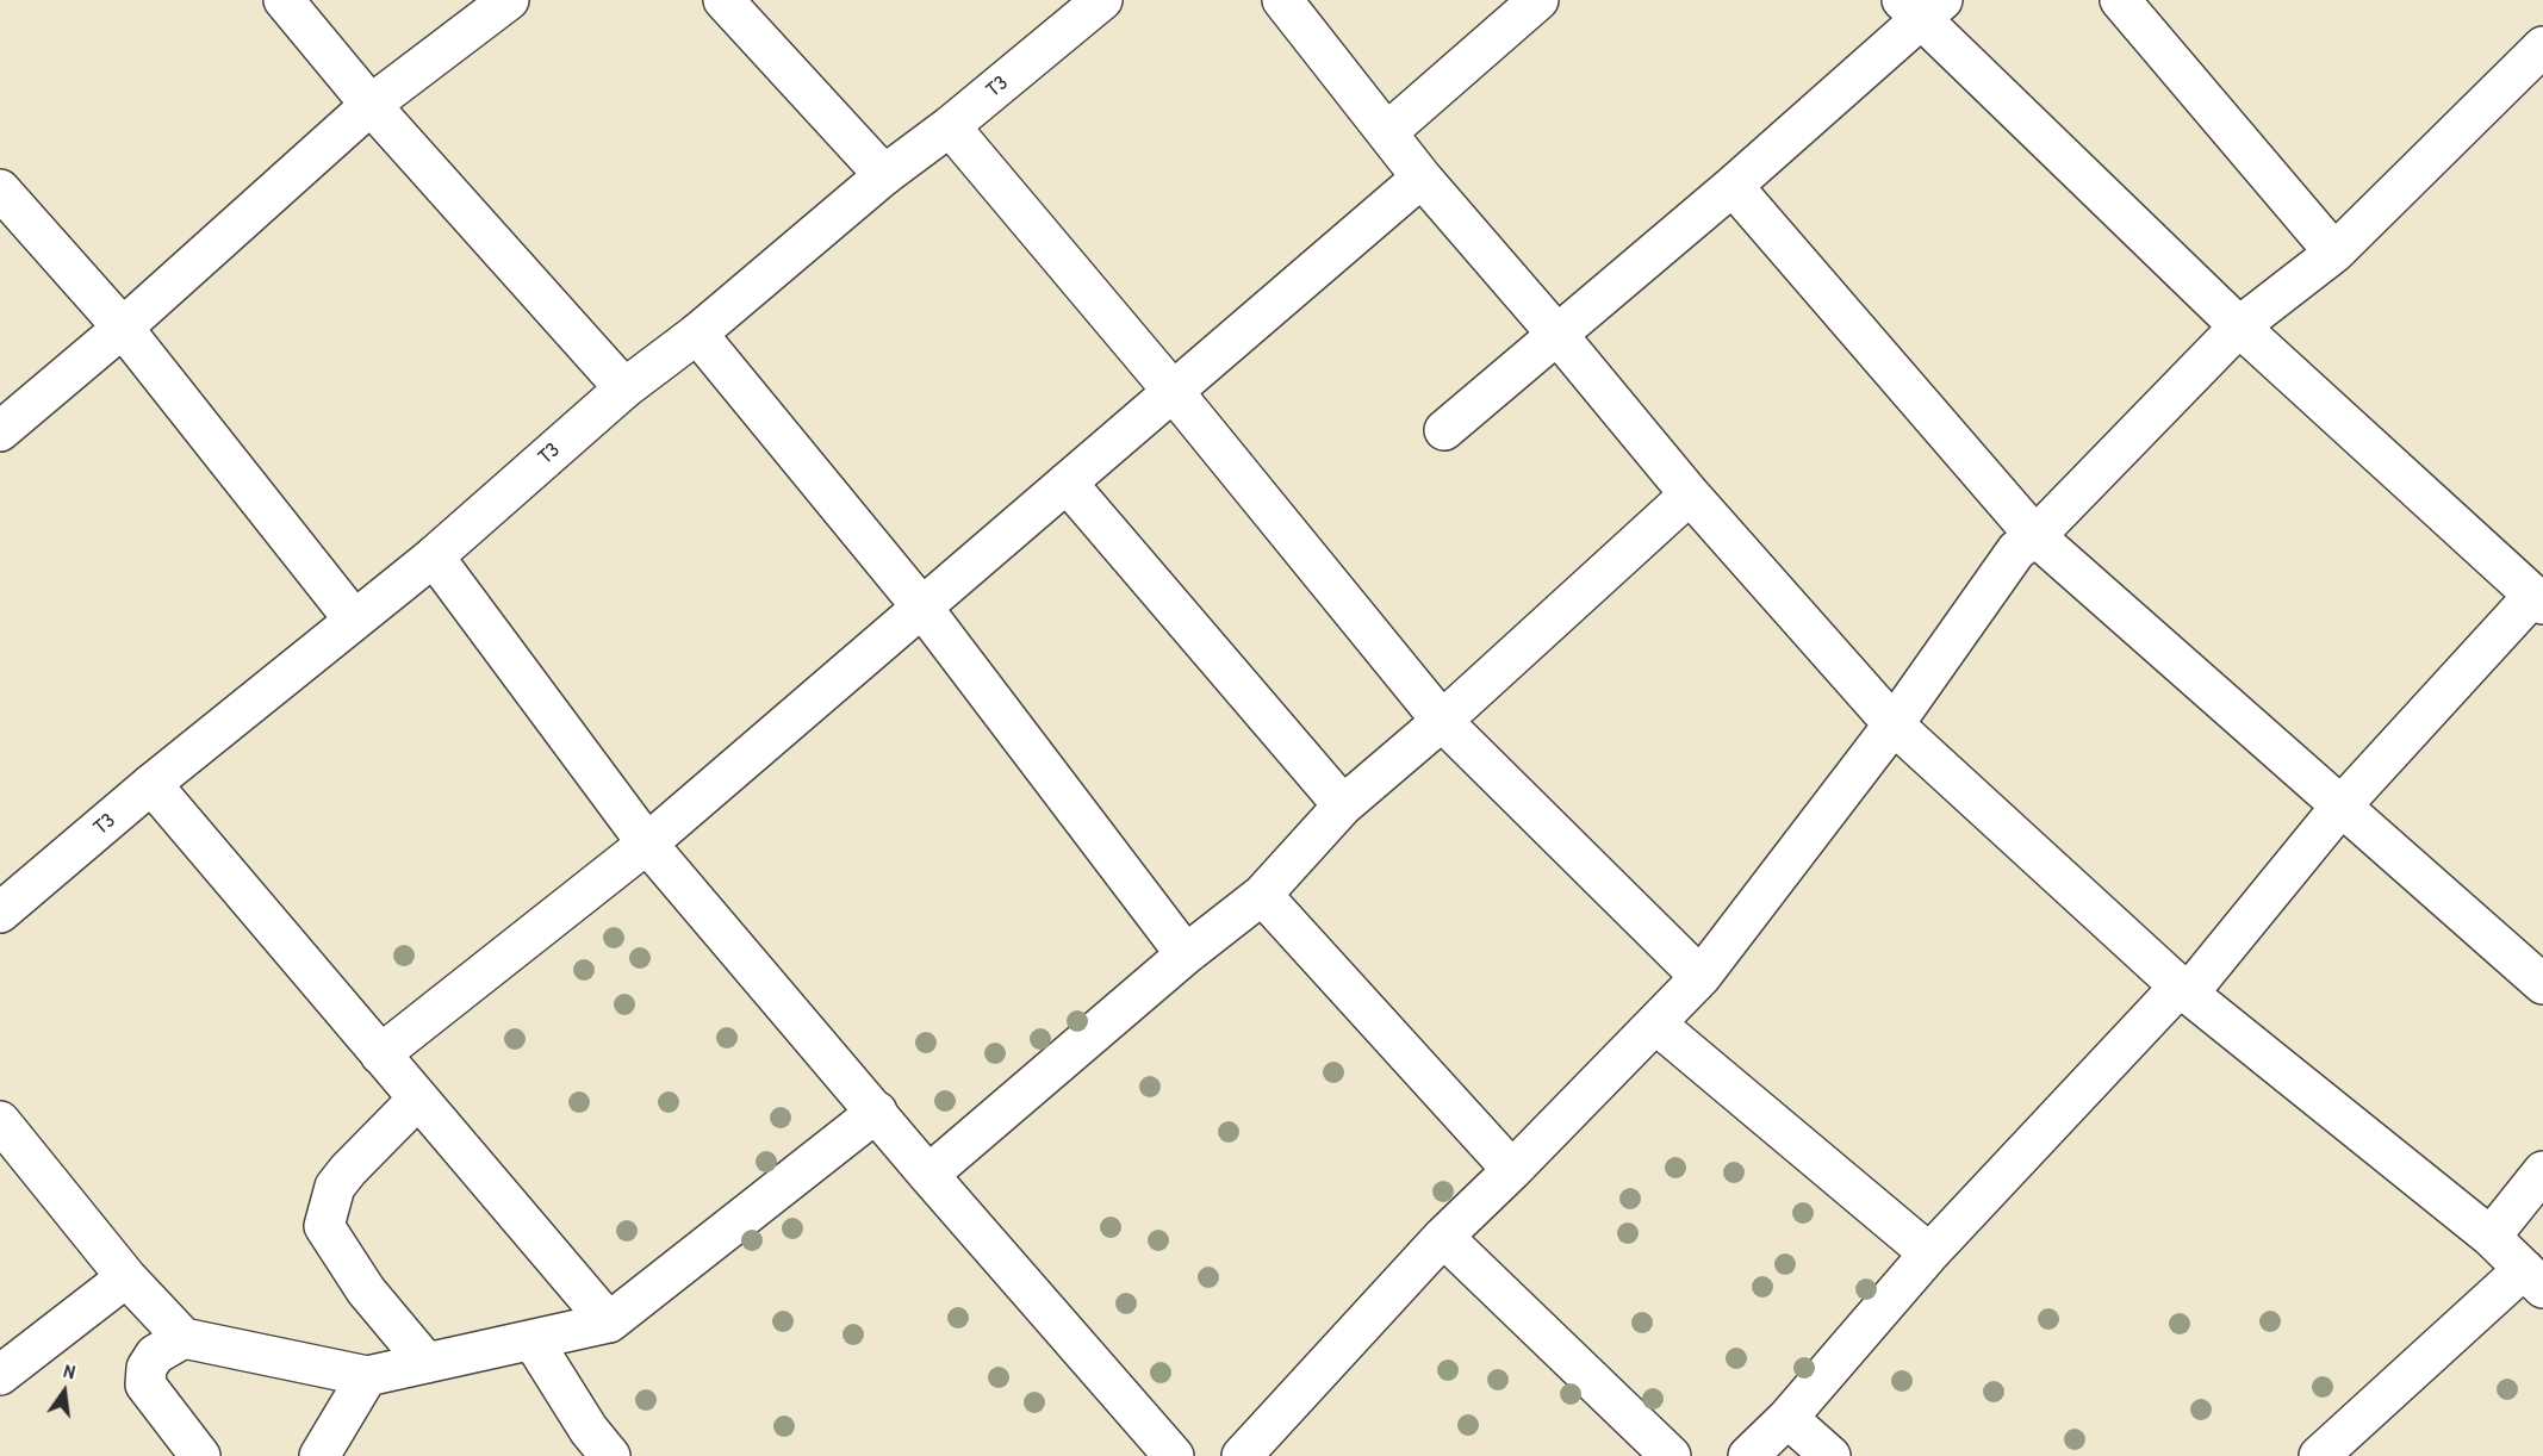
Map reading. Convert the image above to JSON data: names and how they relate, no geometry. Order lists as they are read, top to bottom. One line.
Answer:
{"streets":{"street":["T3"]},"north":"top"}
